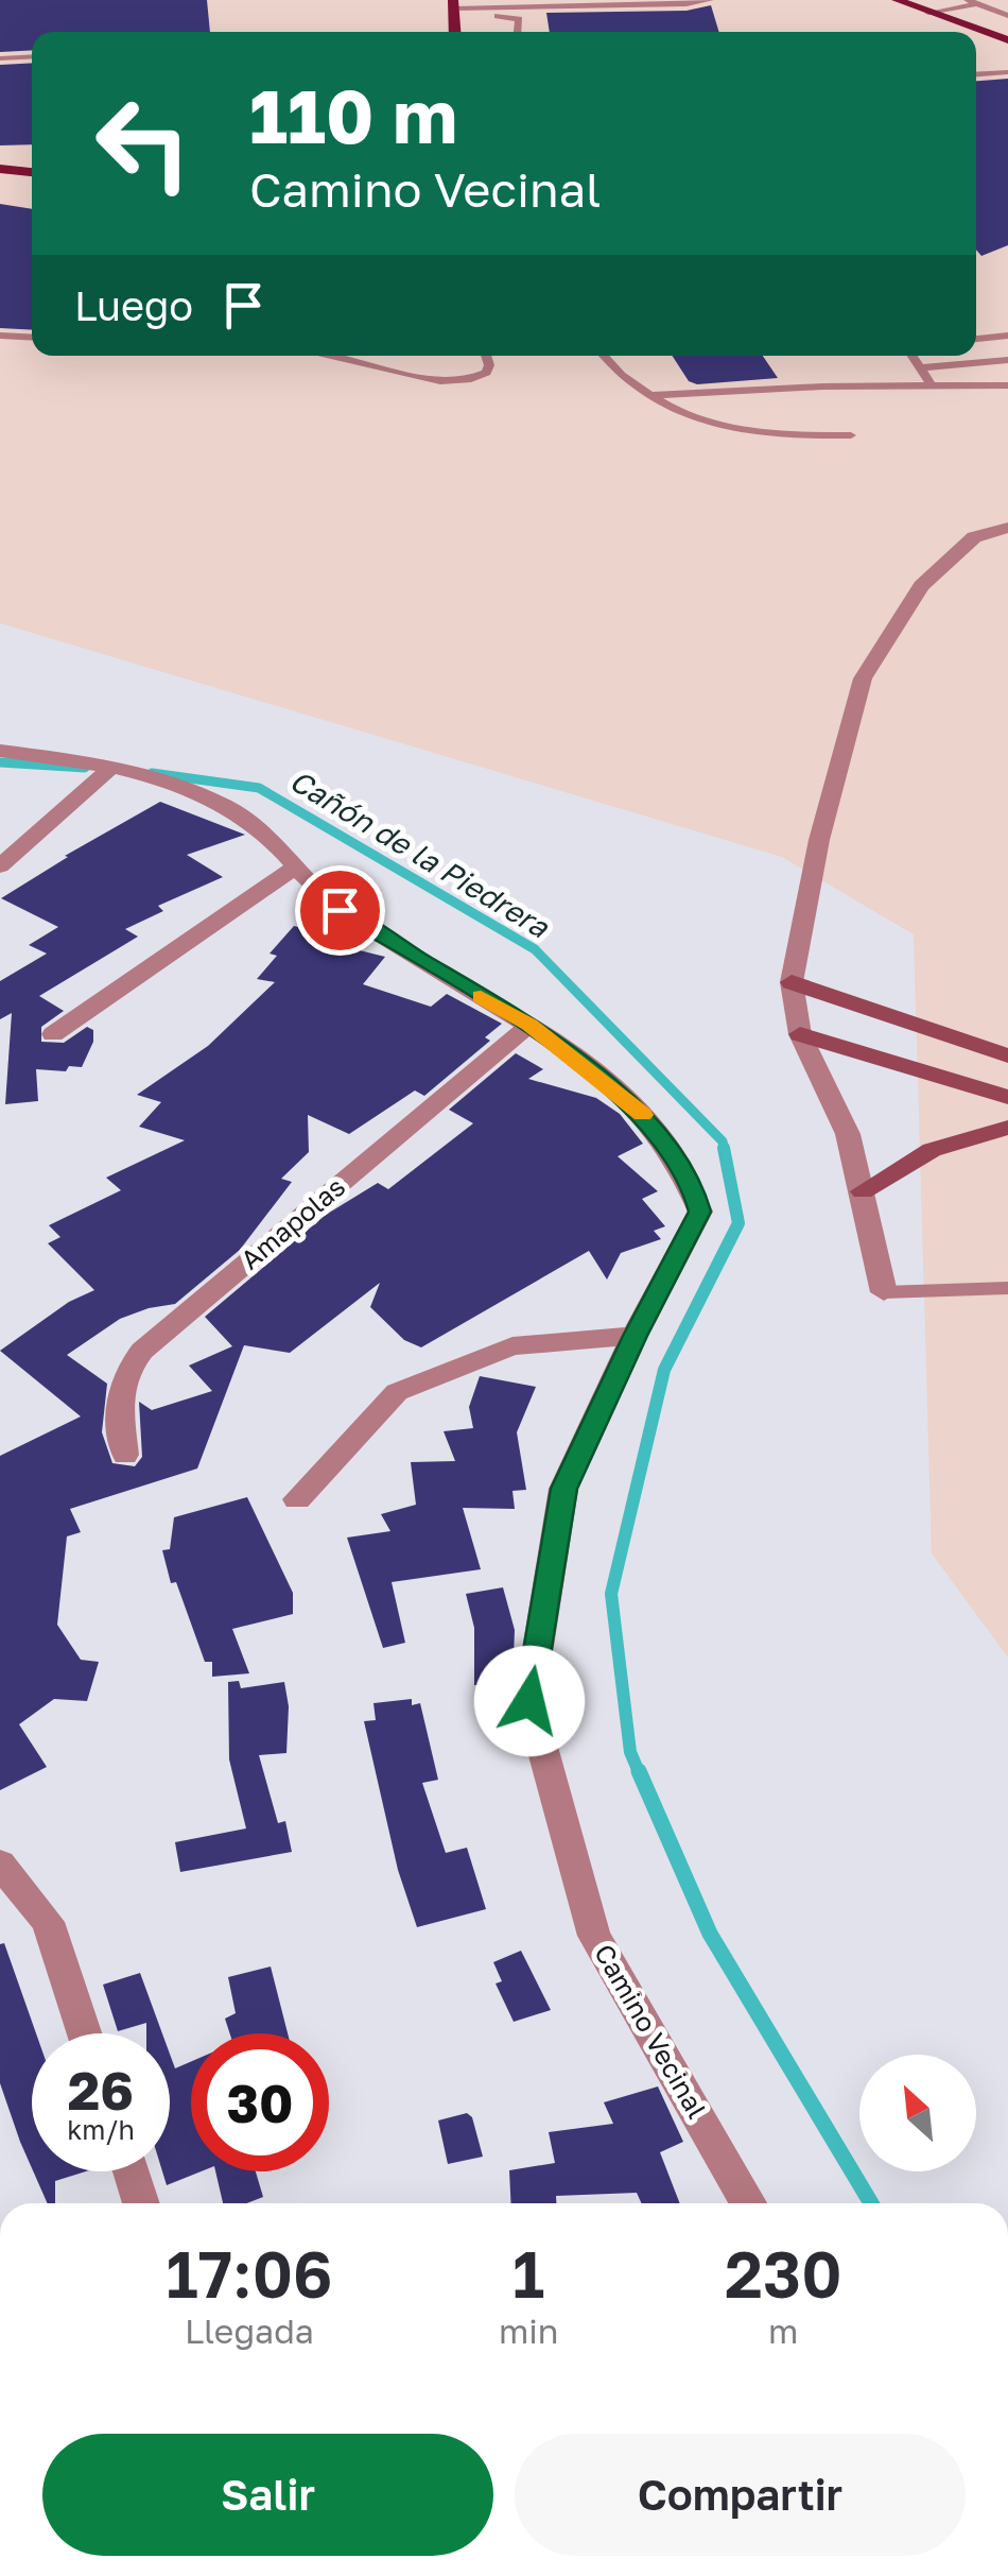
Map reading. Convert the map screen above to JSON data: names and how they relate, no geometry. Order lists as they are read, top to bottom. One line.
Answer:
{"streets":{"street":["Amapolas","Camino Vecinal"]},"crossings":[["Amapolas","Camino Vecinal"]],"water":["Cañón de la Piedrera"],"north":"top left","page":{"turn":["110 m","Camino Vecinal"],"then":"Luego","speed":"26 km/h","limit":"30","eta":["17:06","Llegada","1","min","230","m"],"buttons":["Salir","Compartir"]}}
